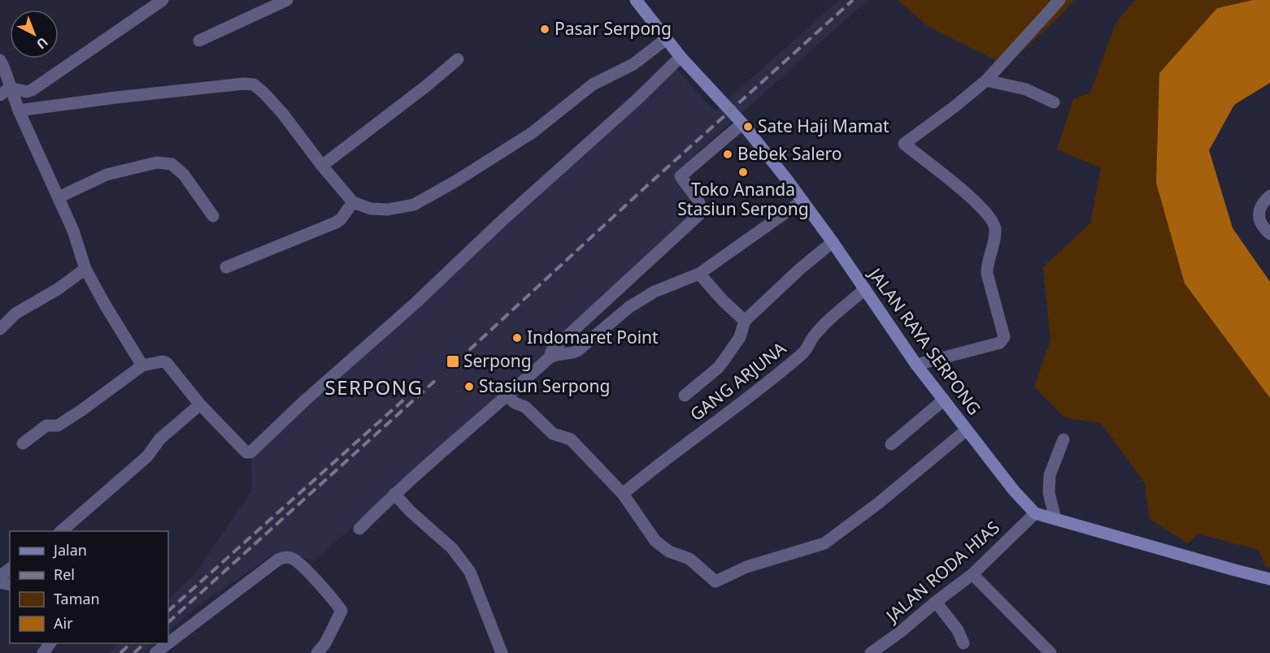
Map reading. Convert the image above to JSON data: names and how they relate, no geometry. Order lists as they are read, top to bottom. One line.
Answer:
{"streets":{"main road":["JALAN RAYA SERPONG"],"street":["GANG ARJUNA","JALAN RODA HIAS"]},"crossings":[["JALAN RAYA SERPONG","GANG ARJUNA"],["JALAN RAYA SERPONG","JALAN RODA HIAS"]],"districts":["SERPONG"],"places":{"other":["Pasar Serpong","Sate Haji Mamat","Bebek Salero","Toko Ananda Stasiun Serpong","Indomaret Point","Stasiun Serpong"],"transit":["Serpong"]},"legend":["Jalan","Rel","Taman","Air"],"north":"bottom right"}
